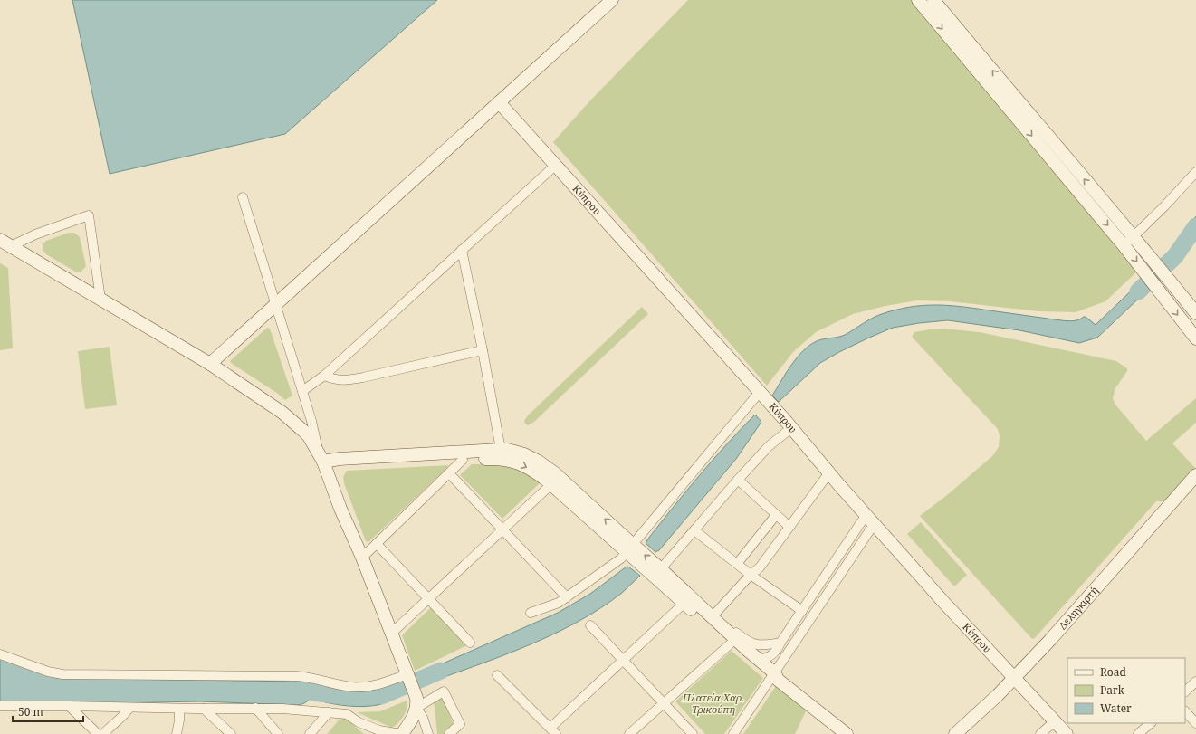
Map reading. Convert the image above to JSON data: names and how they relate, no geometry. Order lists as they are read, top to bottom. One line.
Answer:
{"streets":{"street":["Κύπρου","Δεληγκιρτή"]},"crossings":[["Κύπρου","Δεληγκιρτή"]],"parks":["Πλατεία Χαρ. Τρικούπη"],"legend":["Road","Park","Water"],"scale_bar":"50 m"}
